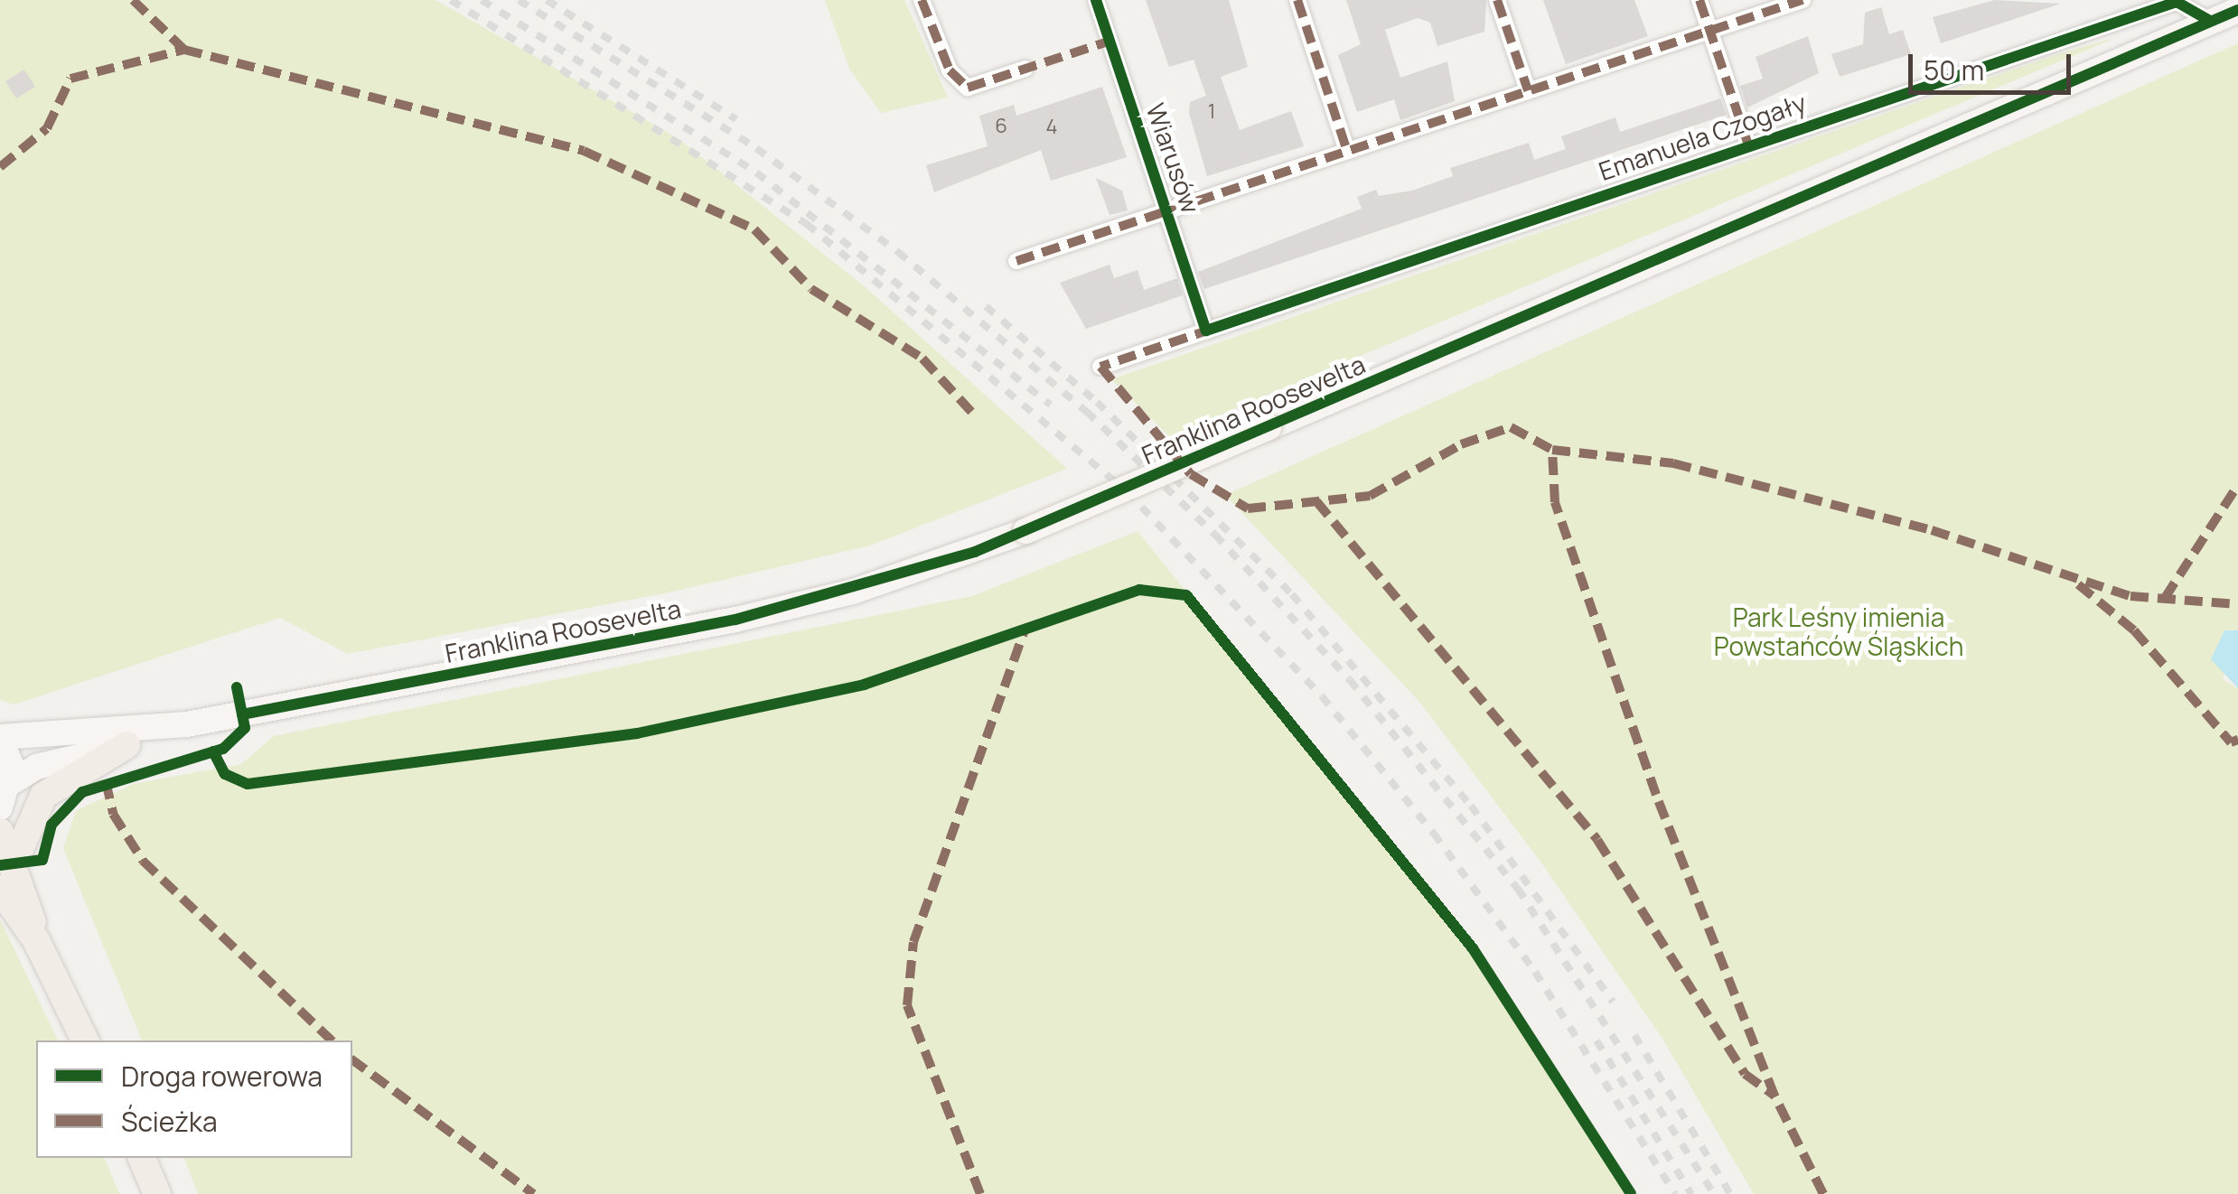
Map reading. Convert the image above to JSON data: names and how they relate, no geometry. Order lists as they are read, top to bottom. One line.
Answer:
{"streets":{"street":["Emanuela Czogały","Wiarusów","Franklina Roosevelta"]},"crossings":[["Emanuela Czogały","Wiarusów"],["Emanuela Czogały","Franklina Roosevelta"]],"parks":["Park Leśny imienia Powstańców Śląskich"],"house_numbers":["1","6","4"],"legend":["Droga rowerowa","Ścieżka"],"scale_bar":"50 m"}
